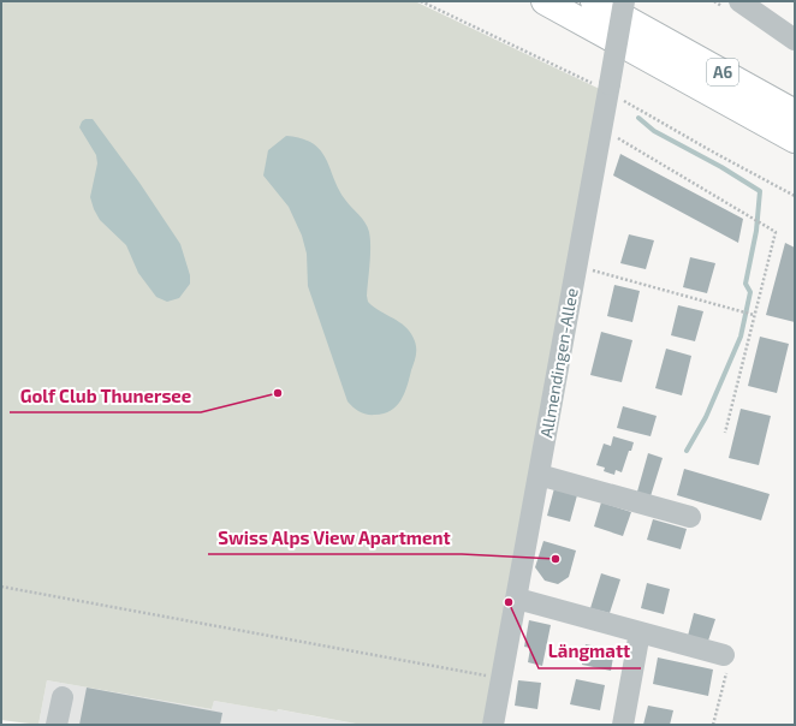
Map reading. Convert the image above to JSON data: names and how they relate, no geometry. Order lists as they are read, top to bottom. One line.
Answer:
{"streets":{"highway":["A6"],"street":["Allmendingen-Allee"]},"places":["Golf Club Thunersee","Swiss Alps View Apartment","Längmatt"]}
